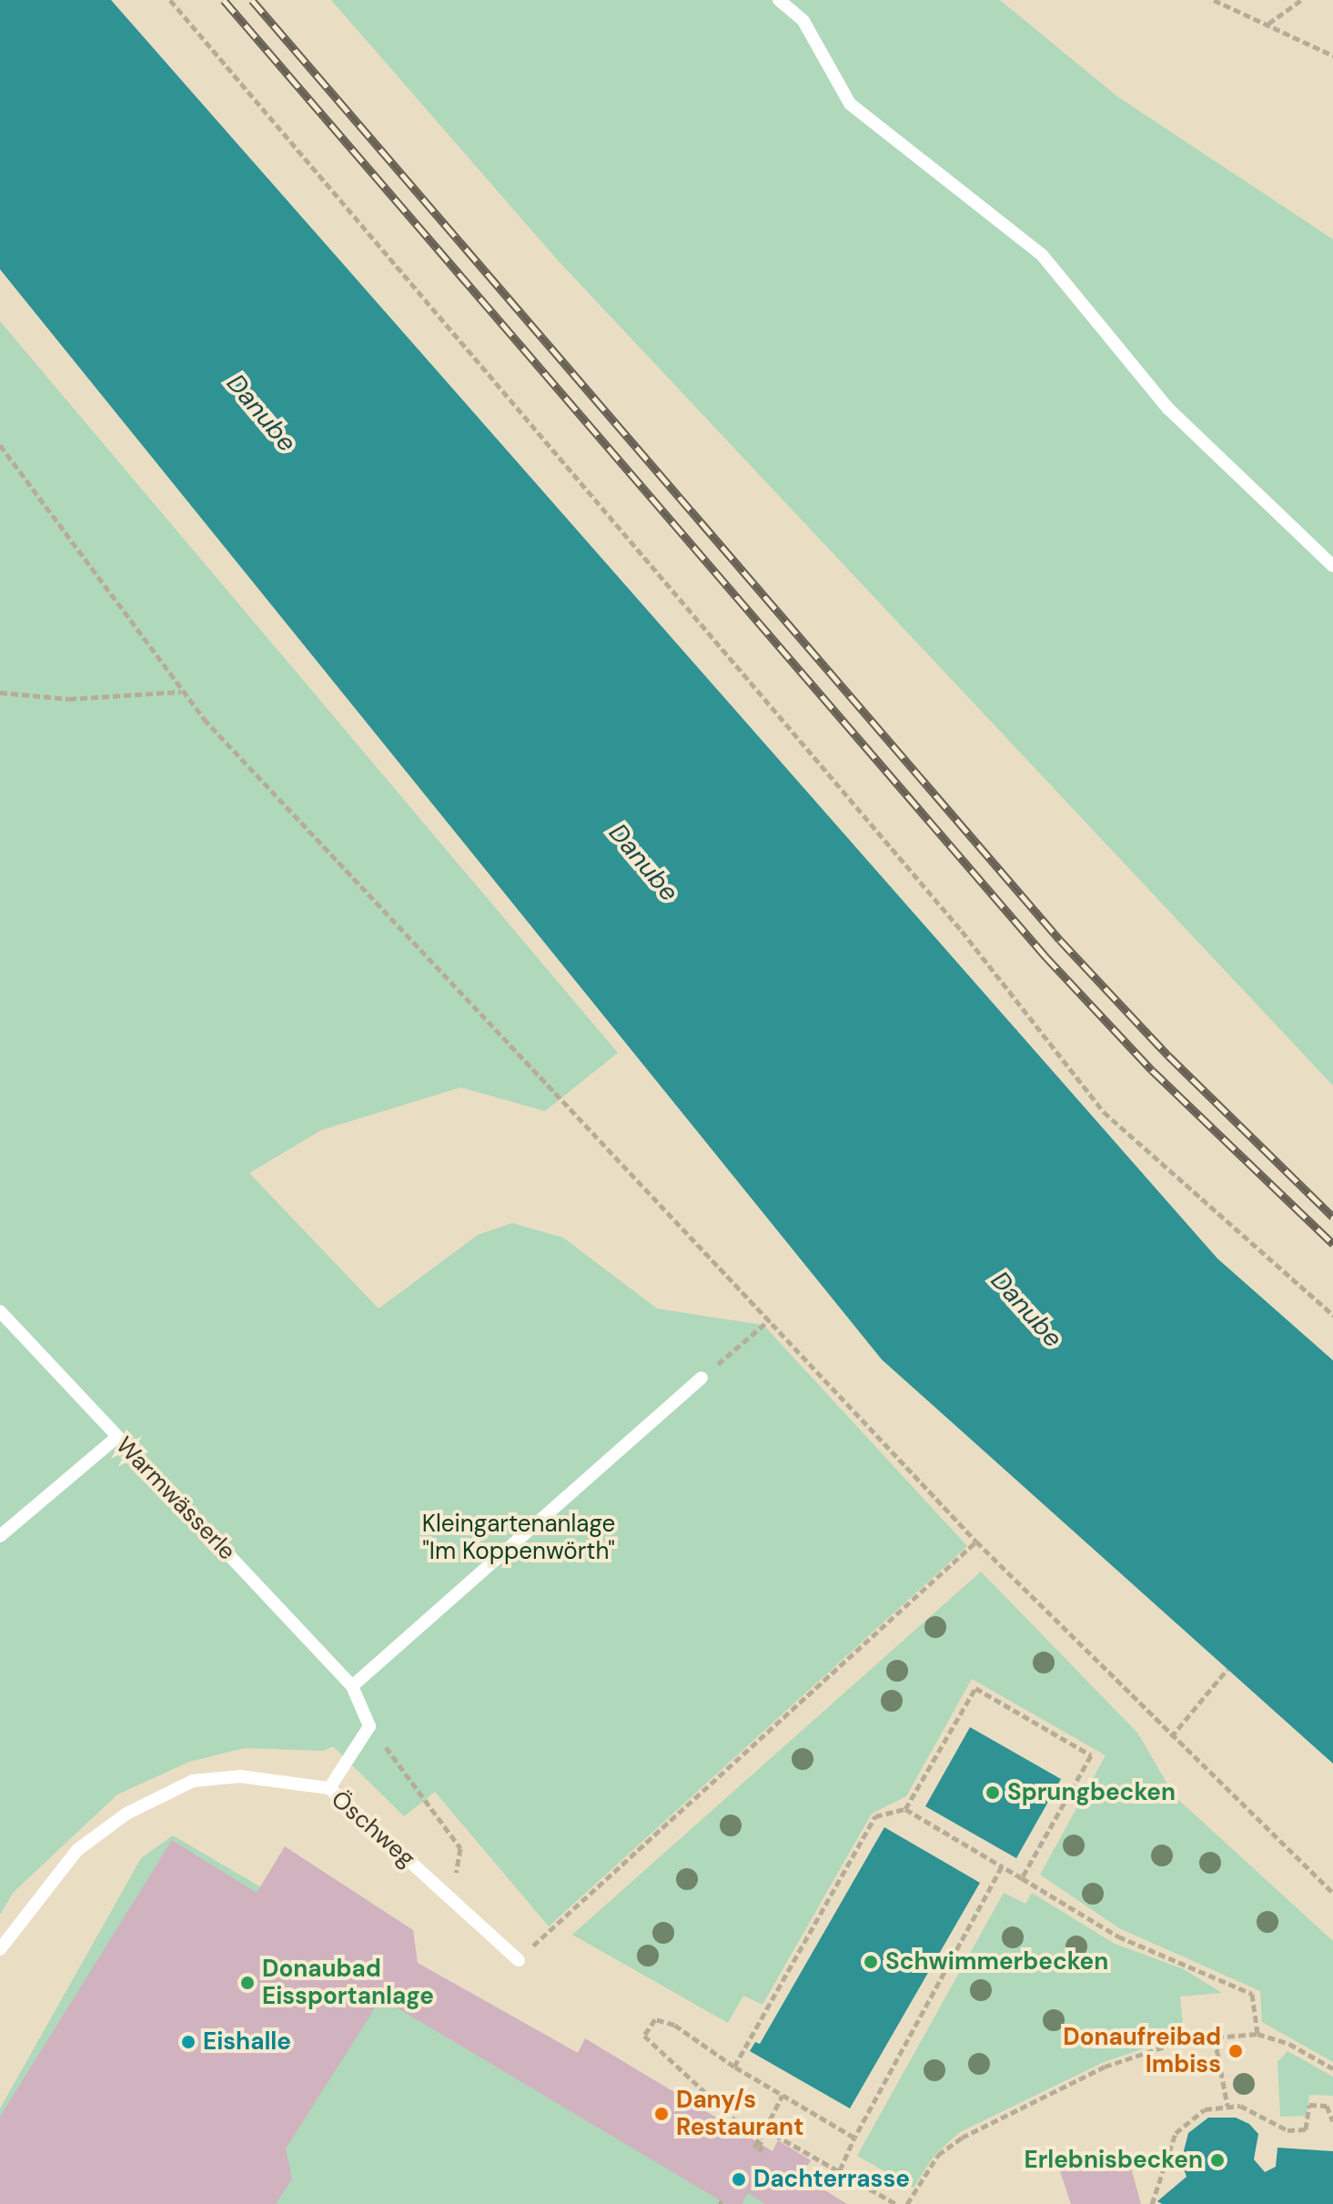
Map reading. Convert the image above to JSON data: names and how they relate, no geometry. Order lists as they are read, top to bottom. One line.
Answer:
{"streets":{"lane":["Warmwässerle","Öschweg"]},"water":["Danube"],"parks":["Kleingartenanlage \"Im Koppenwörth\""],"places":["Sprungbecken","Schwimmerbecken","Donaubad Eissportanlage","Eishalle","Donaufreibad Imbiss","Dany/s Restaurant","Erlebnisbecken","Dachterrasse"]}
